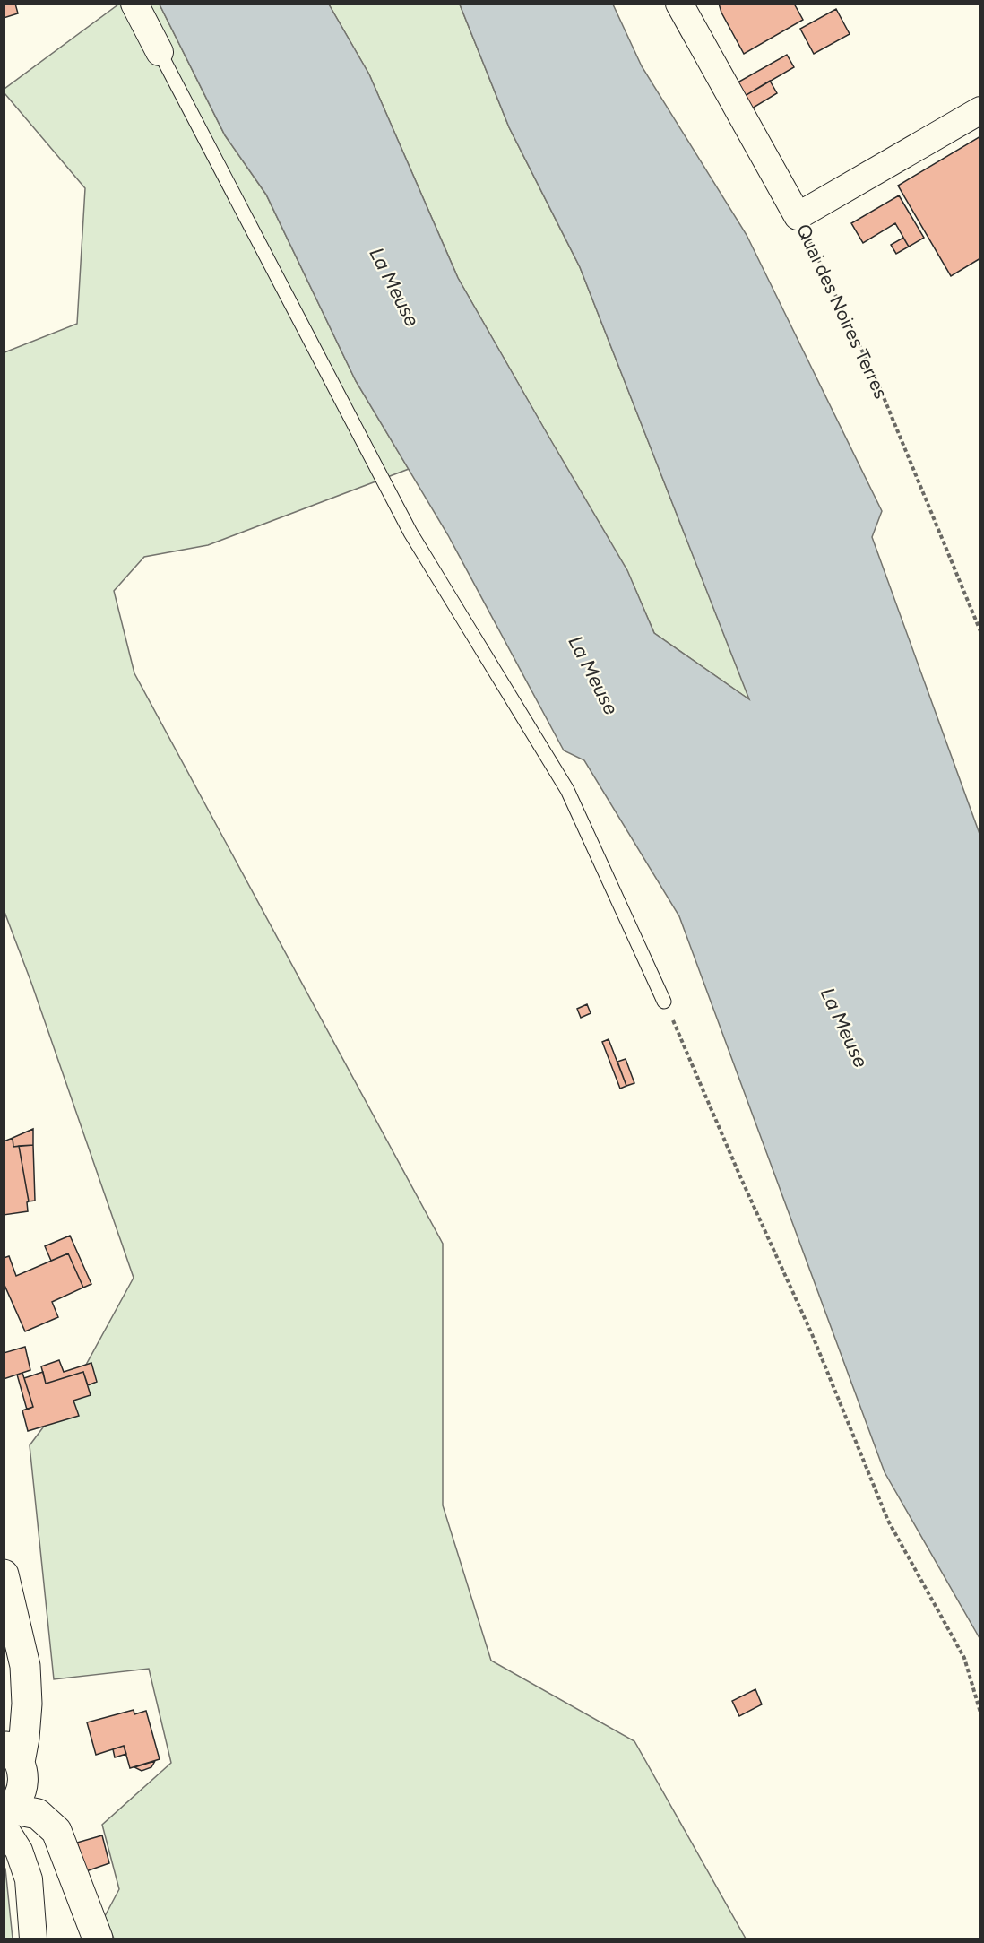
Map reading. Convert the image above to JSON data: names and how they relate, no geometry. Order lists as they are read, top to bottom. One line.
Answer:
{"streets":{"street":["Quai des Noires Terres"]},"water":["La Meuse"]}
